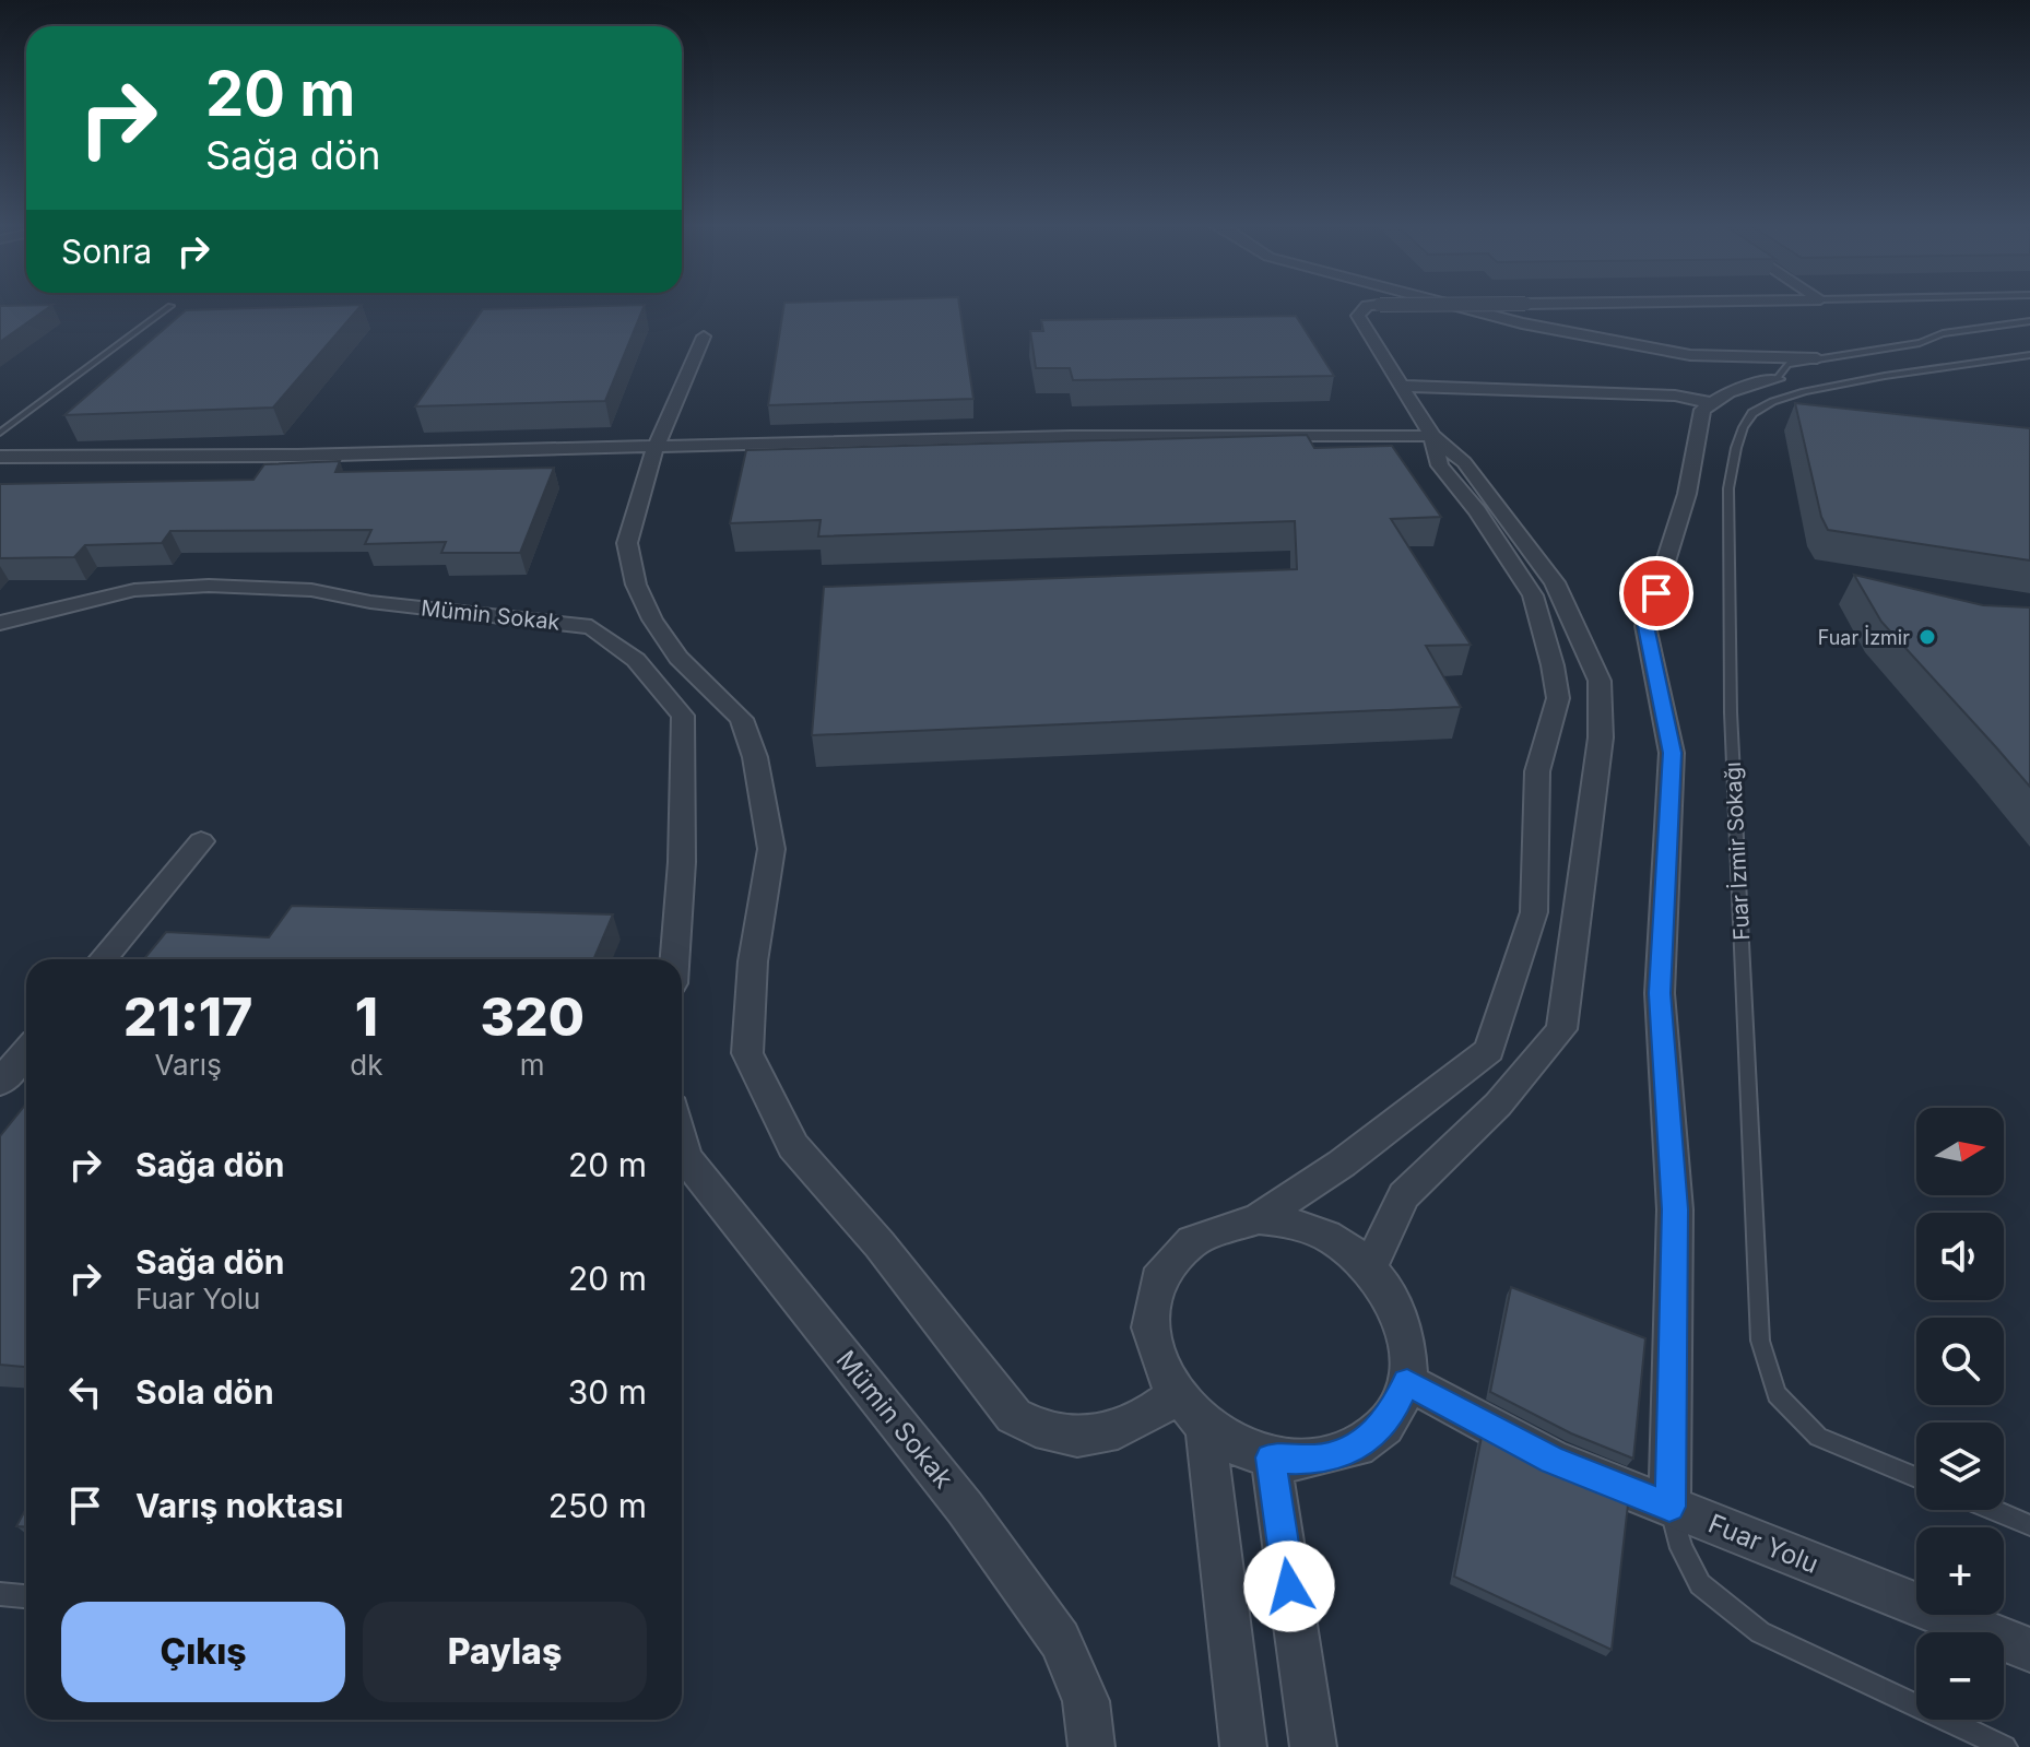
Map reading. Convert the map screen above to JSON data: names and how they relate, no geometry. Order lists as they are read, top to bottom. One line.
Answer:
{"streets":{"street":["Mümin Sokak","Fuar Yolu"],"lane":["Fuar İzmir Sokağı"]},"places":["Fuar İzmir"],"north":"right","page":{"turn":["20 m","Sağa dön"],"then":"Sonra","eta":["21:17","Varış","1","dk","320","m"],"map_buttons":["+","−"],"list":[{"name":"Sağa dön","value":"20 m"},{"name":"Sağa dön","note":"Fuar Yolu","value":"20 m"},{"name":"Sola dön","value":"30 m"},{"name":"Varış noktası","value":"250 m"}],"buttons":["Çıkış","Paylaş"]}}
